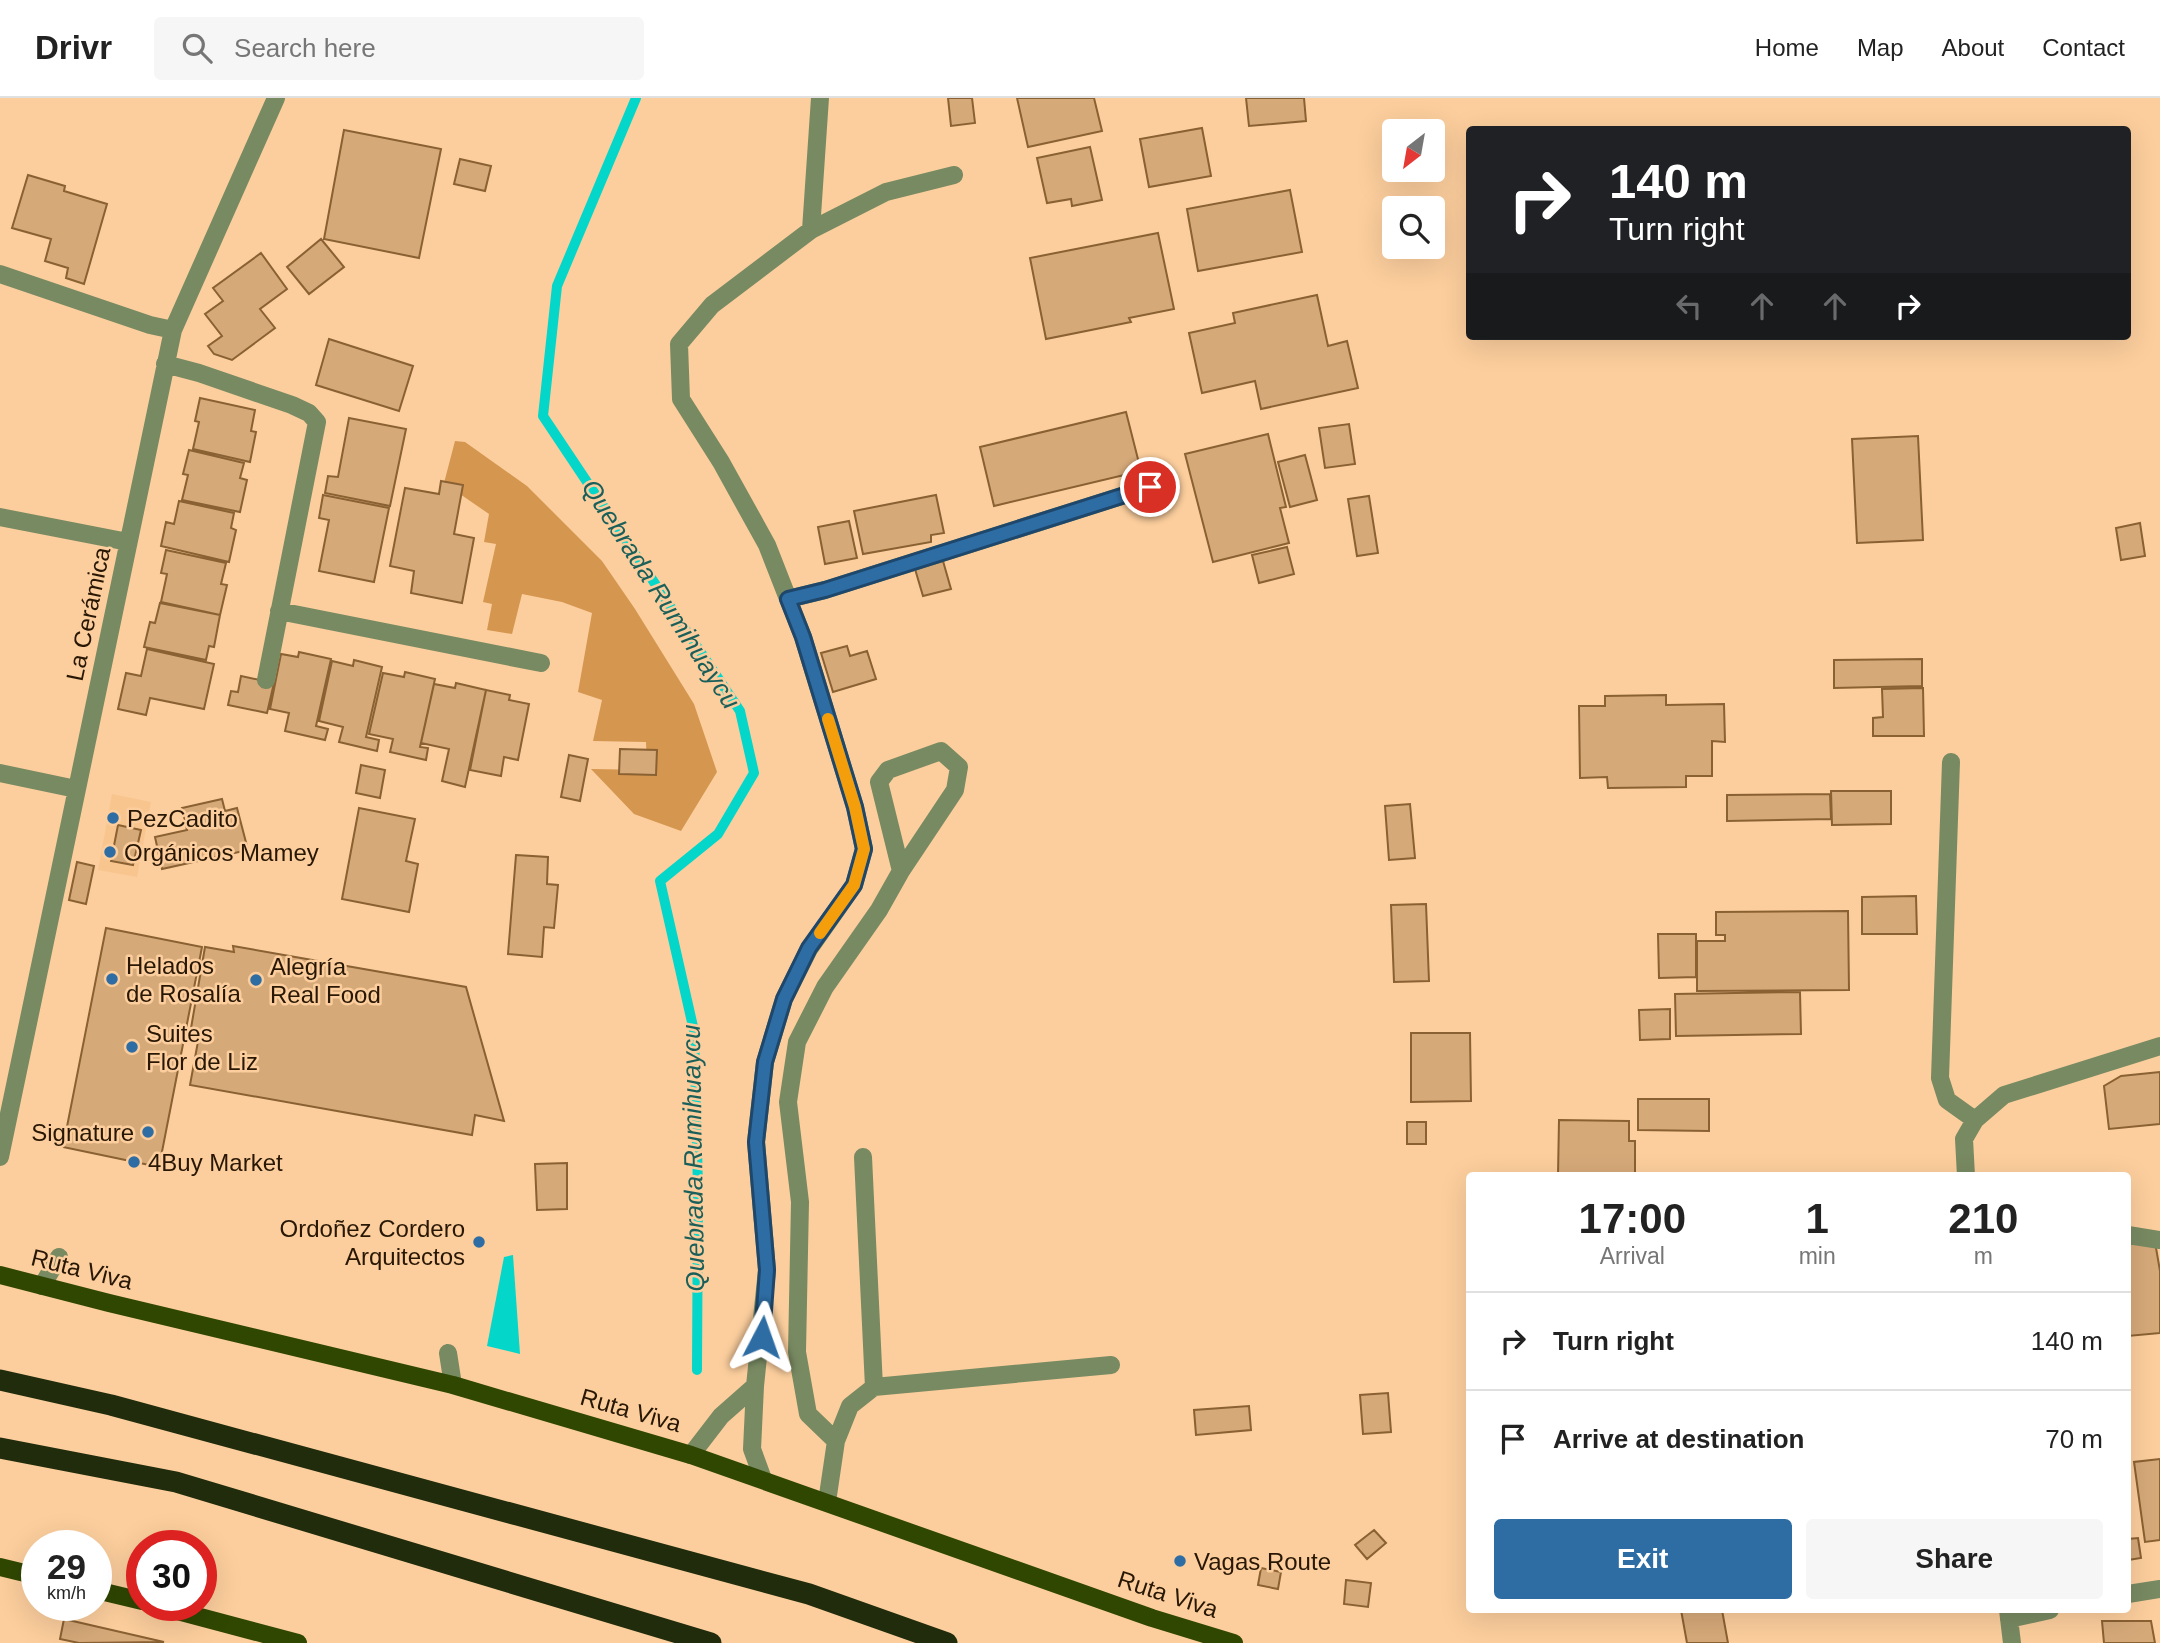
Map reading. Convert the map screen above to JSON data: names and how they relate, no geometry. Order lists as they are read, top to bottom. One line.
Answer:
{"streets":{"main road":["Ruta Viva"],"street":["La Cerámica"]},"water":["Quebrada Rumihuaycu"],"places":["PezCadito","Orgánicos Mamey","Helados de Rosalía","Alegría Real Food","Suites Flor de Liz","Signature","4Buy Market","Ordoñez Cordero Arquitectos","Vagas Route"],"north":"bottom left","page":{"header":"Drivr","search":"Search here","nav":["Home","Map","About","Contact"],"turn":["140 m","Turn right"],"eta":["17:00","Arrival","1","min","210","m"],"list":[{"name":"Turn right","value":"140 m"},{"name":"Arrive at destination","value":"70 m"}],"buttons":["Exit","Share"],"speed":"29 km/h","limit":"30"}}
